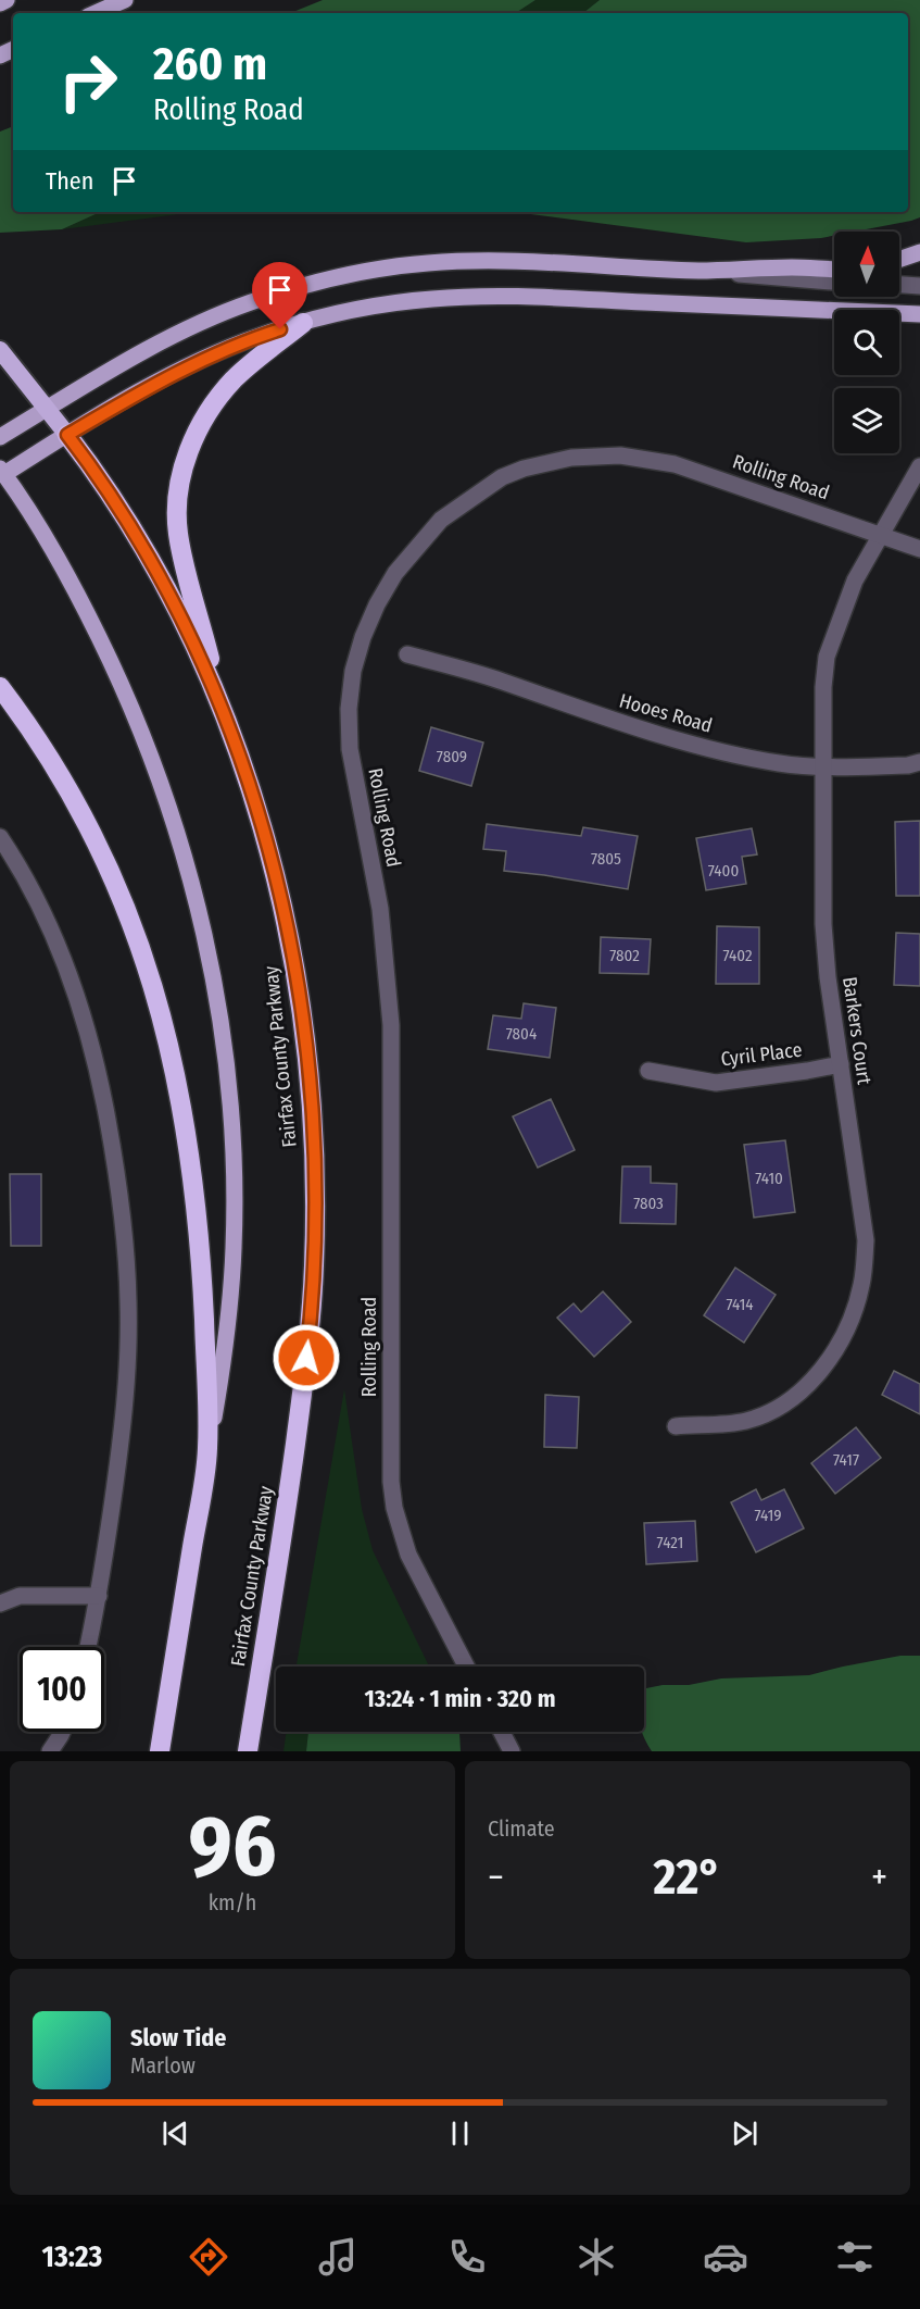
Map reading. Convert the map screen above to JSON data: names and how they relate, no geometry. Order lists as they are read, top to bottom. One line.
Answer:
{"streets":{"highway":["Fairfax County Parkway"],"street":["Rolling Road","Hooes Road","Barkers Court","Cyril Place"]},"crossings":[["Rolling Road","Barkers Court"],["Hooes Road","Barkers Court"],["Barkers Court","Cyril Place"]],"house_numbers":["7809","7805","7400","7802","7402","7804","7410","7803","7414","7417","7419","7421"],"north":"top","page":{"turn":["260 m","Rolling Road"],"then":"Then","limit":"100","trip":"13:24 · 1 min · 320 m","tile":[["96","km/h"],"Climate"],"heat":["−","22°","+"],"song":["Slow Tide","Marlow"],"tabs":"13:23"}}
